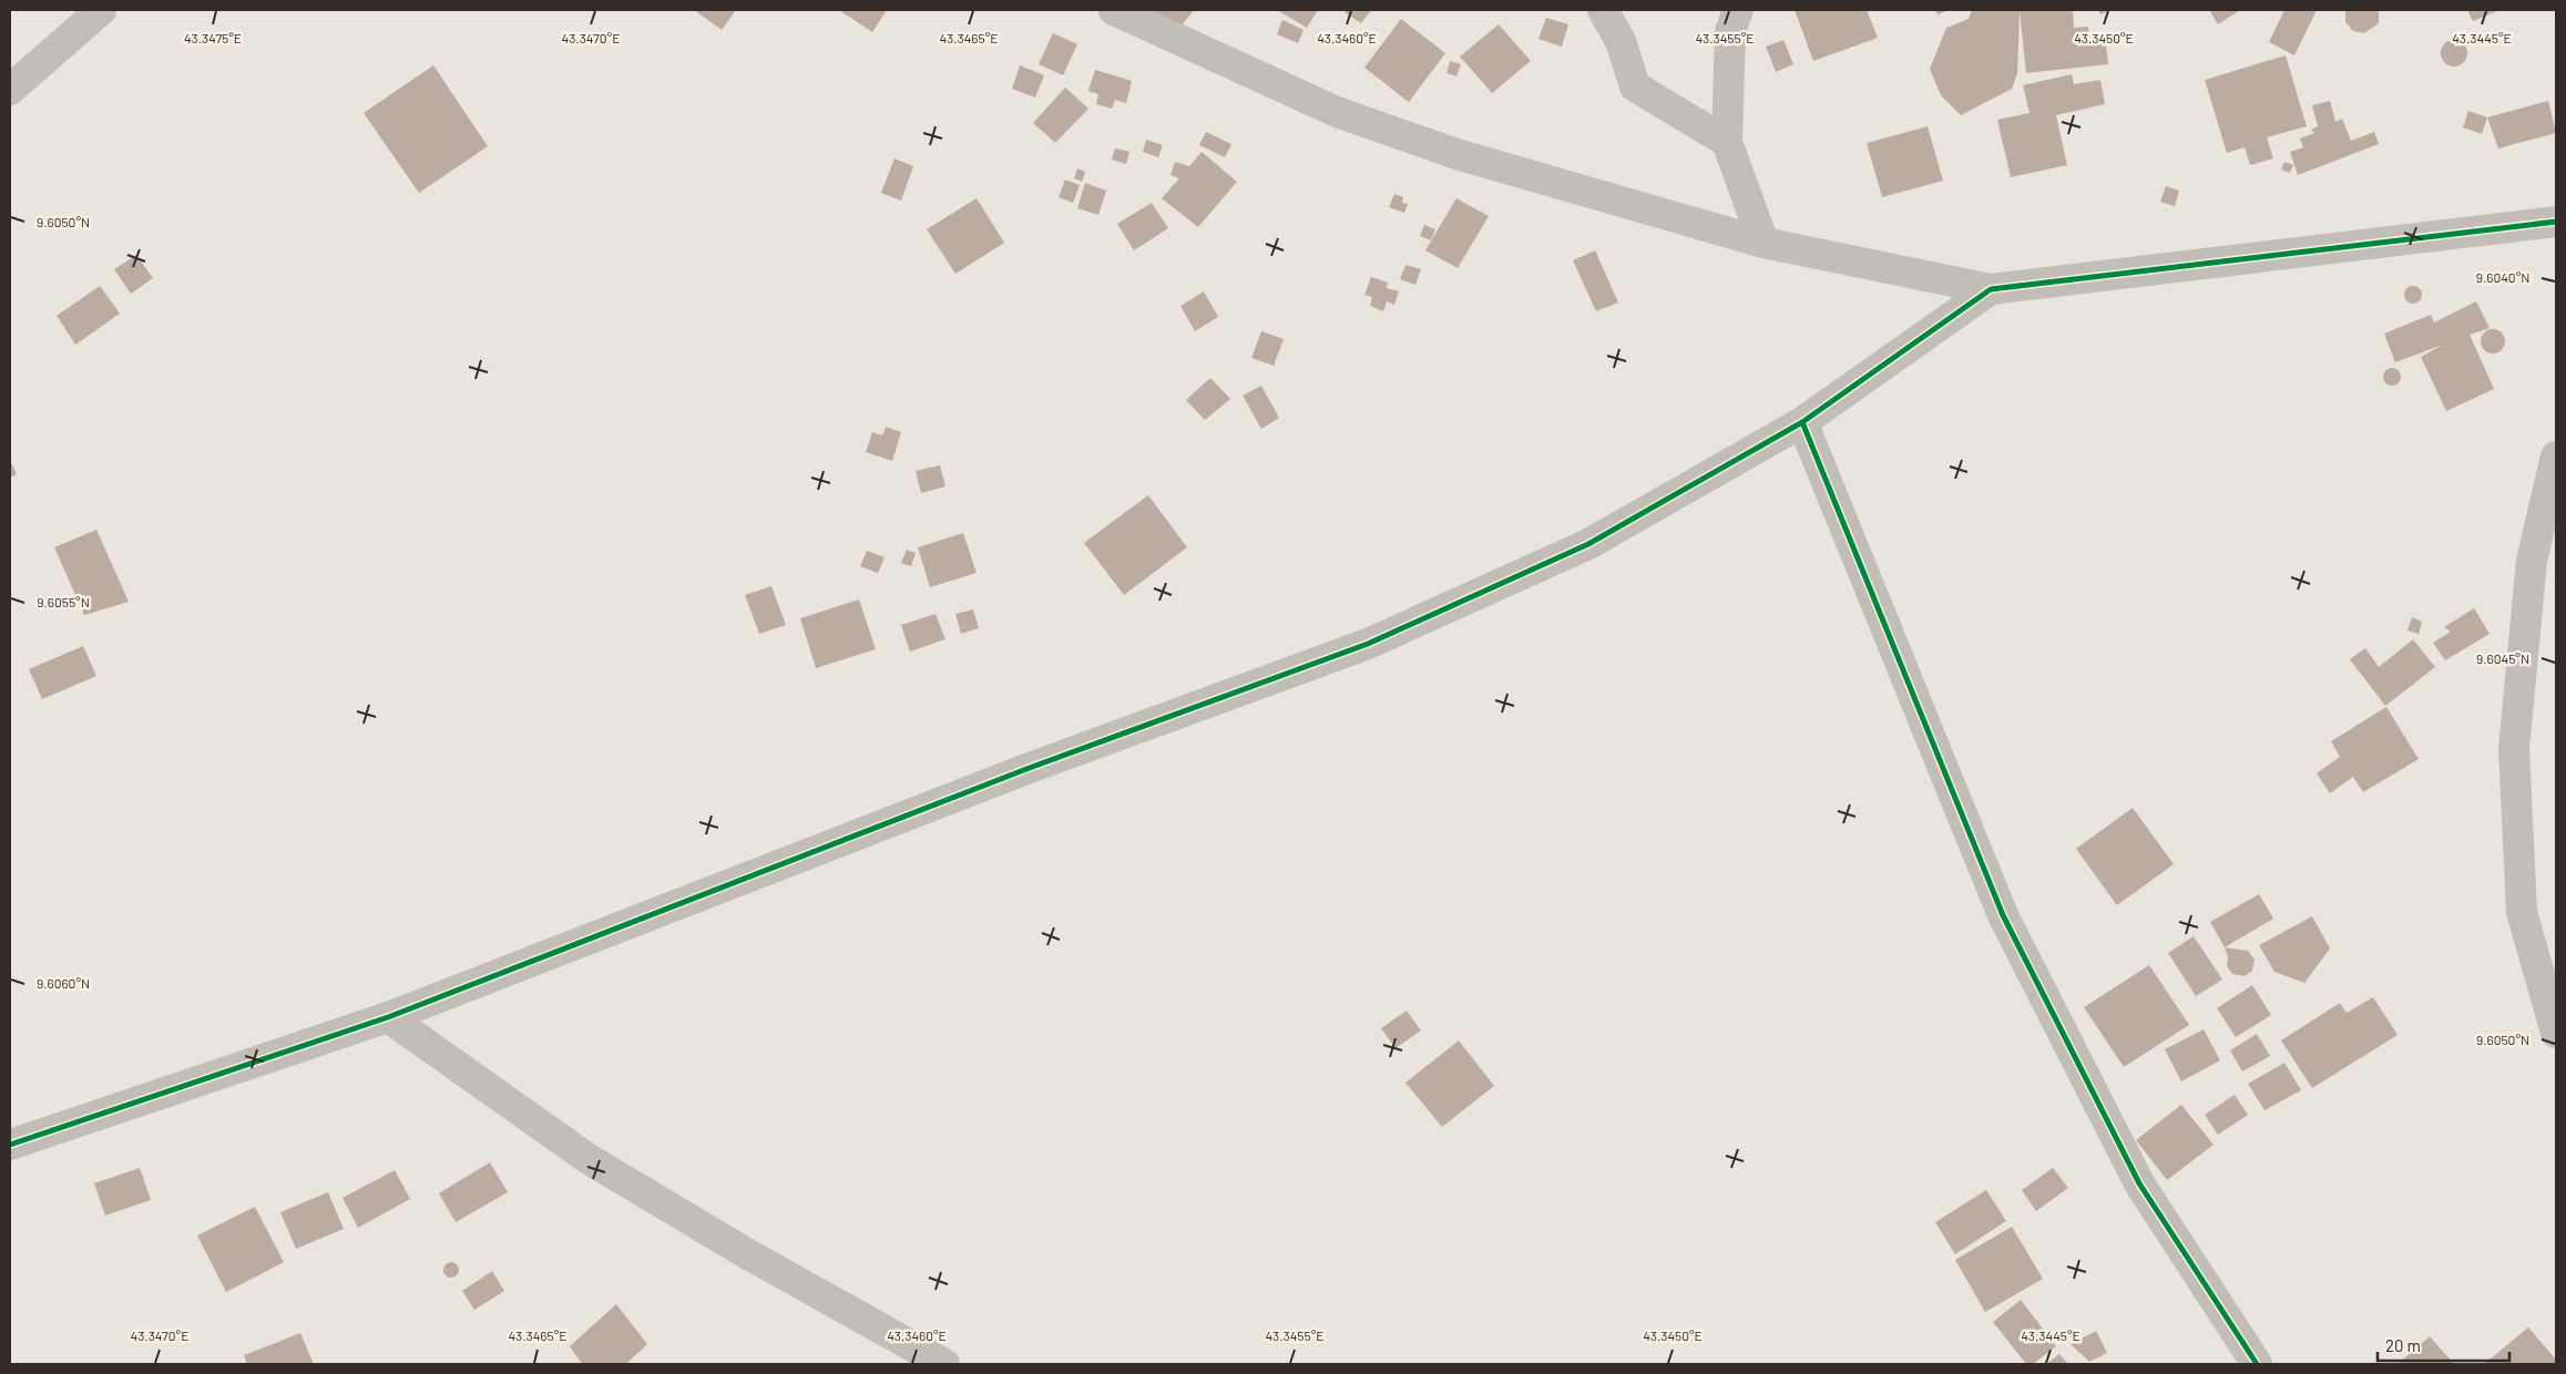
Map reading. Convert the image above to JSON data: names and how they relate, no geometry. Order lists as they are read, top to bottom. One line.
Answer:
{"scale_bar":"20 m","coordinates":["43.3475°E","43.3470°E","43.3465°E","43.3460°E","43.3455°E","43.3450°E","43.3445°E","9.6050°N","9.6040°N","9.6055°N","9.6045°N","9.6060°N"]}
